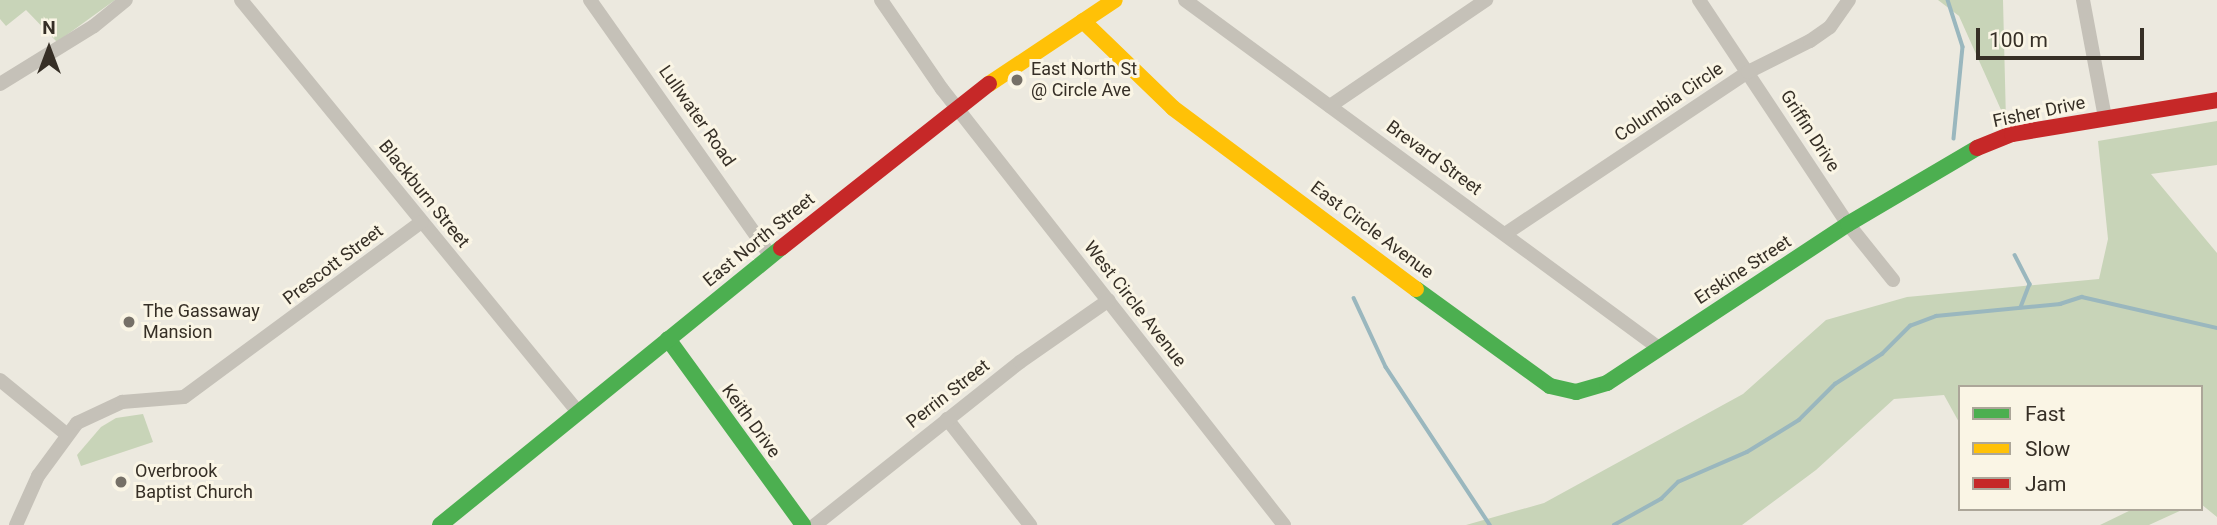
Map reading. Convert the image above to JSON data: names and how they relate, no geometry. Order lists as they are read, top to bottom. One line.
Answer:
{"streets":{"street":["Columbia Circle","Fisher Drive","Lullwater Road","Griffin Drive","Brevard Street","Blackburn Street","East Circle Avenue","East North Street","Prescott Street","Erskine Street","West Circle Avenue","Perrin Street","Keith Drive"]},"crossings":[["Columbia Circle","Griffin Drive"],["Columbia Circle","Brevard Street"],["Fisher Drive","Griffin Drive"],["Fisher Drive","Erskine Street"],["Lullwater Road","East North Street"],["Griffin Drive","Erskine Street"],["Brevard Street","East Circle Avenue"],["Brevard Street","Erskine Street"],["Blackburn Street","East North Street"],["Blackburn Street","Prescott Street"],["East Circle Avenue","East North Street"],["East Circle Avenue","Erskine Street"],["East North Street","West Circle Avenue"],["East North Street","Keith Drive"],["West Circle Avenue","Perrin Street"]],"places":["East North St @ Circle Ave","The Gassaway Mansion","Overbrook Baptist Church"],"legend":["Fast","Slow","Jam"],"scale_bar":"100 m","north":"top"}
